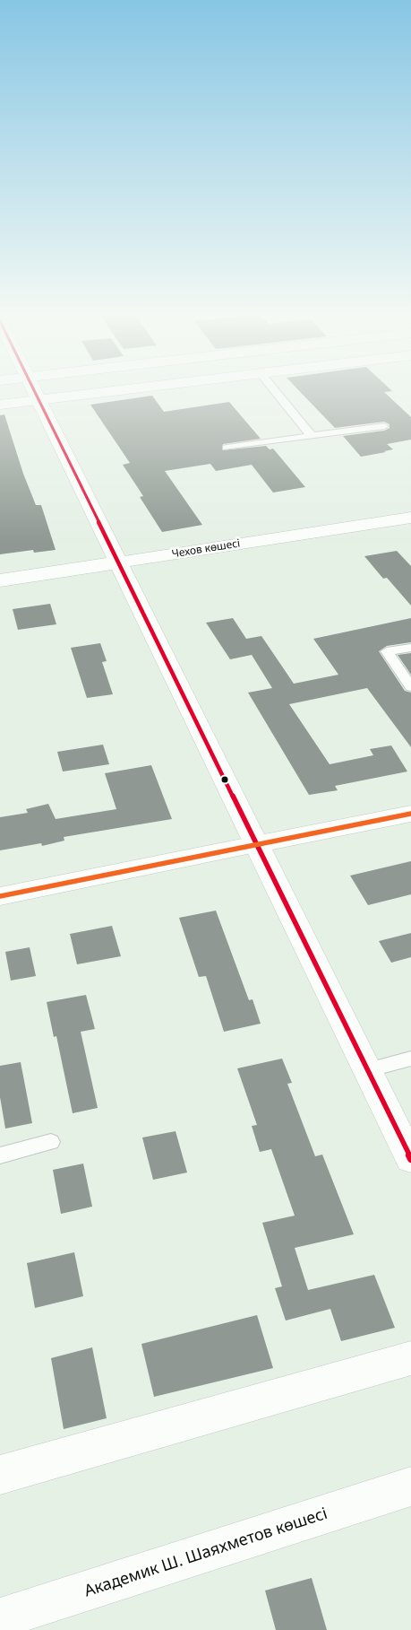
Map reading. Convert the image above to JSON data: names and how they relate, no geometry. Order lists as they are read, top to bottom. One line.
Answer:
{"streets":{"street":["Чехов көшесі","Академик Ш. Шаяхметов көшесі"]}}
